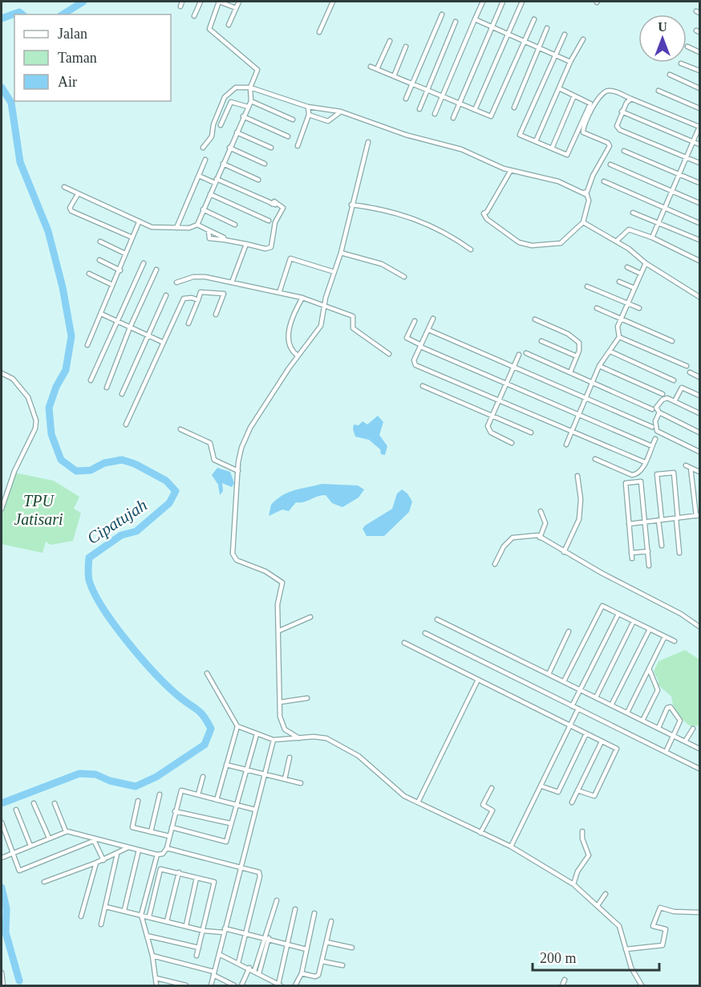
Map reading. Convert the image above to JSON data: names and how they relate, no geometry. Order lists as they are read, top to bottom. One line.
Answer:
{"water":["Cipatujah"],"parks":["TPU Jatisari"],"legend":["Jalan","Taman","Air"],"scale_bar":"200 m","north":"top"}
